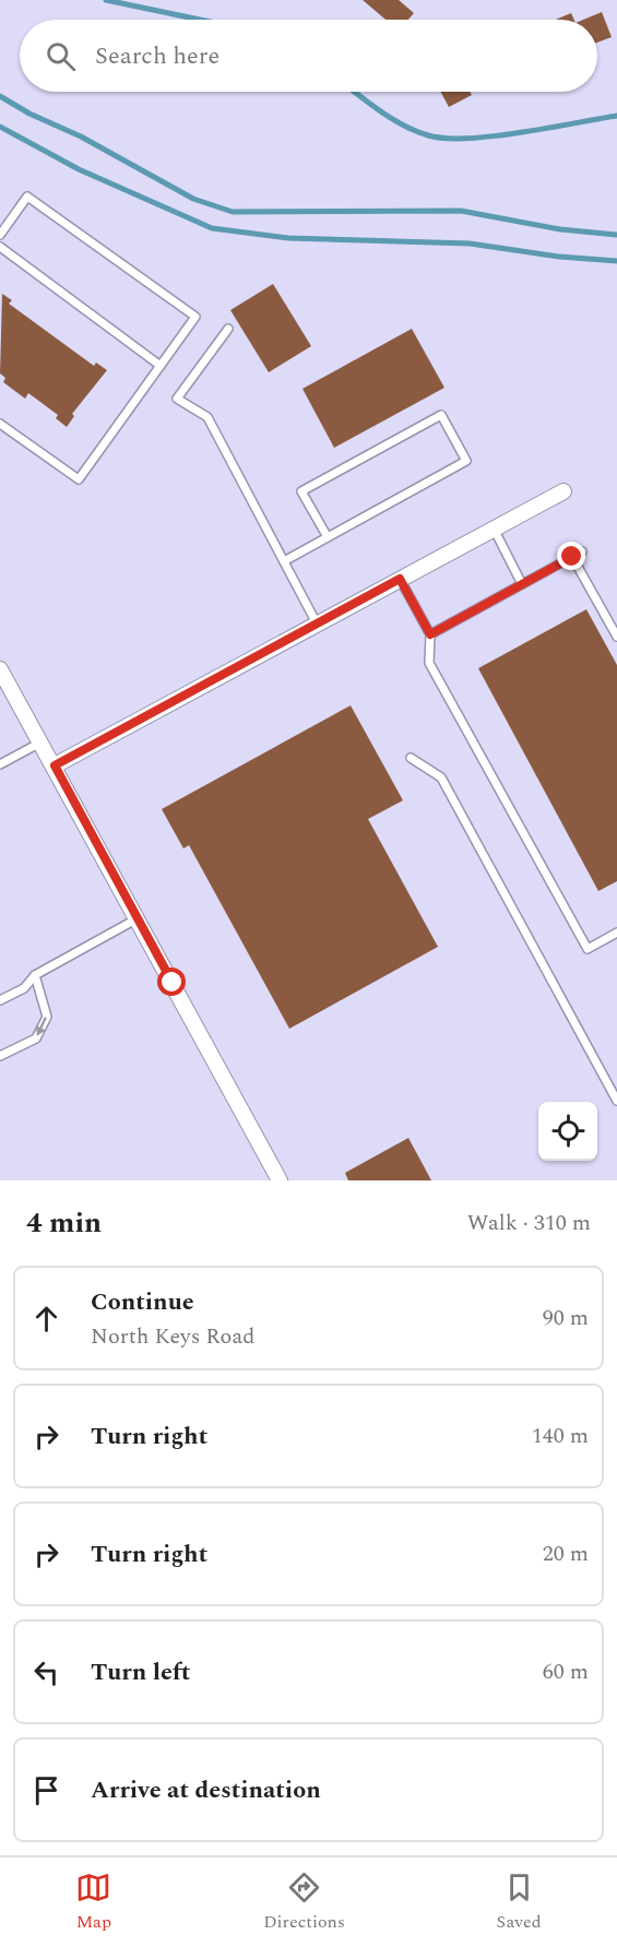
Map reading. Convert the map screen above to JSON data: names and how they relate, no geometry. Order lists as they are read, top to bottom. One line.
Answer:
{"page":{"search":"Search here","heading":["4 min","Walk · 310 m"],"list":[["Continue","North Keys Road","90 m"],["Turn right","140 m"],["Turn right","20 m"],["Turn left","60 m"],"Arrive at destination"],"nav":["Map","Directions","Saved"]}}
